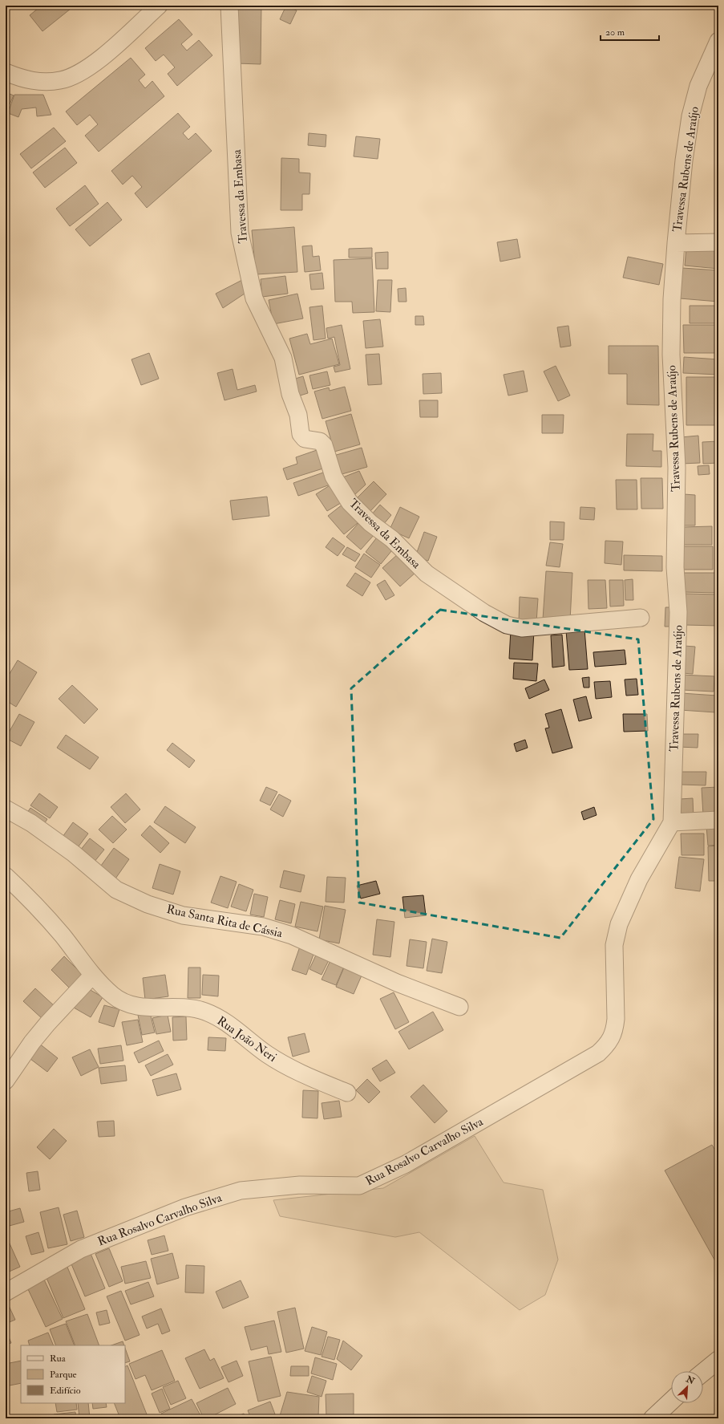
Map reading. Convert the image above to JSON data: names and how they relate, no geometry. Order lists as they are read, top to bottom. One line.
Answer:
{"streets":{"street":["Travessa Rubens de Araújo","Travessa da Embasa","Rua Santa Rita de Cássia","Rua João Neri","Rua Rosalvo Carvalho Silva"]},"crossings":[["Travessa Rubens de Araújo","Rua Rosalvo Carvalho Silva"]],"legend":["Rua","Parque","Edifício"],"scale_bar":"20 m","north":"top right"}
